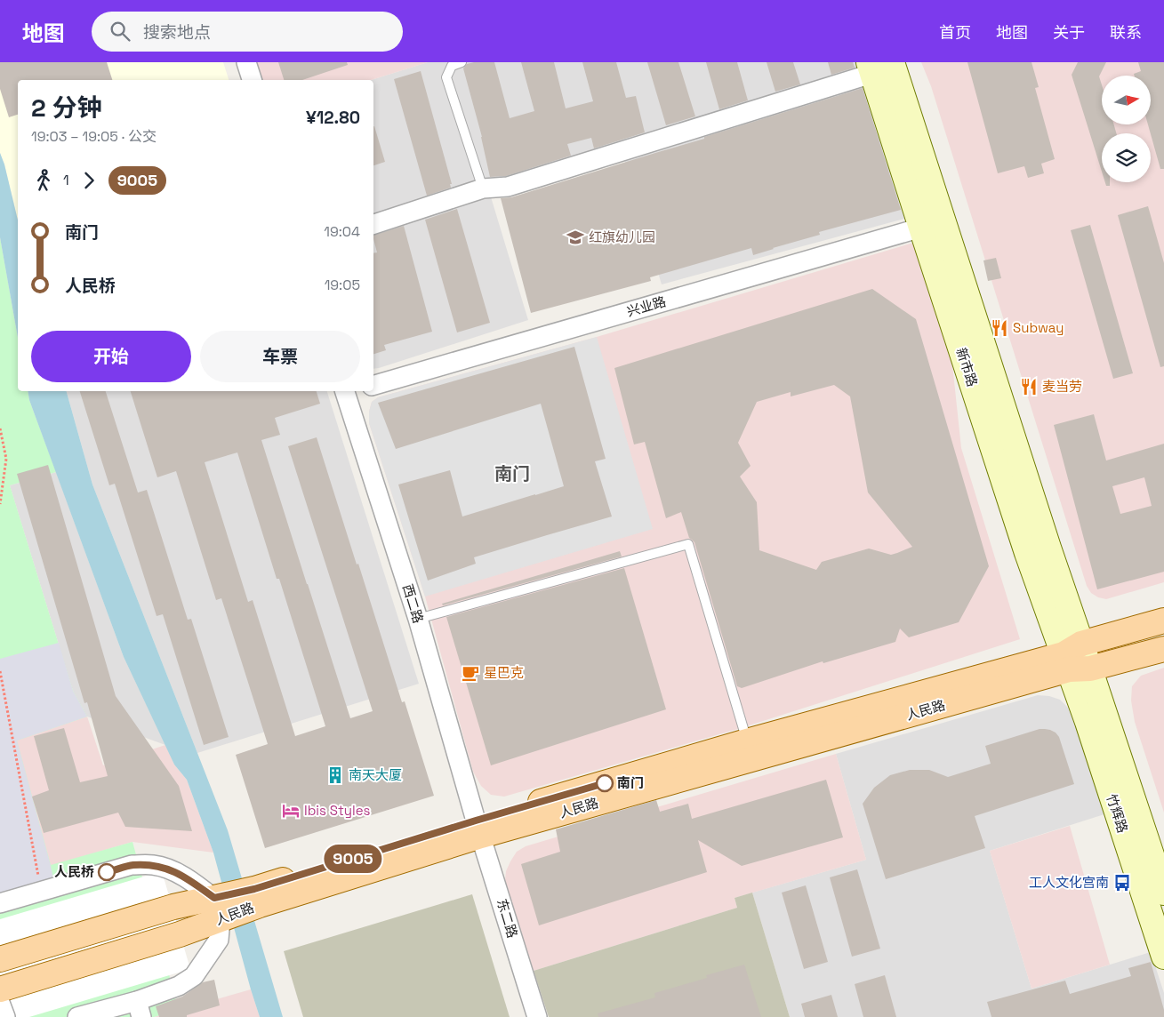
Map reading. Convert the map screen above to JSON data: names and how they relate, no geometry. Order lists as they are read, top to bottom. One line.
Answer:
{"streets":{"main road":["新市路","人民路","竹辉路"],"street":["兴业路","西二路","东二路"]},"crossings":[["兴业路","新市路"],["新市路","人民路"],["新市路","竹辉路"],["西二路","人民路"],["西二路","东二路"],["人民路","竹辉路"],["人民路","东二路"]],"districts":["南门"],"places":{"school or university":["红旗幼儿园"],"restaurant":["Subway","麦当劳"],"cafe":["星巴克"],"building":["南天大厦"],"other":["南门","人民桥"],"hotel":["Ibis Styles"],"bus stop":["工人文化宫南"]},"lines":["bus line 9005"],"north":"right","page":{"header":"地图","search":"搜索地点","nav":["首页","地图","关于","联系"],"on_map":"9005","heading":["2 分钟","19:03 – 19:05 · 公交","¥12.80"],"legs":["1","9005"],"list":[{"name":"南门","value":"19:04"},{"name":"人民桥","value":"19:05"}],"buttons":["开始","车票"]}}
